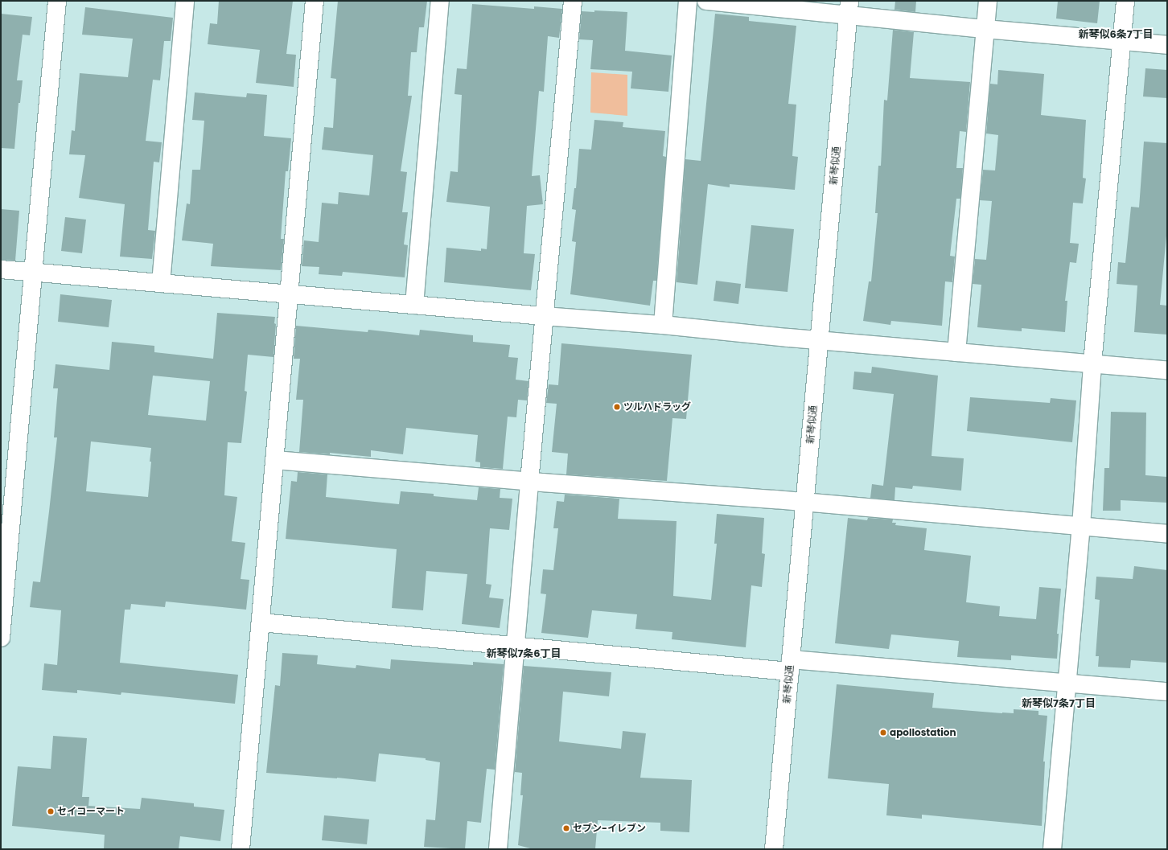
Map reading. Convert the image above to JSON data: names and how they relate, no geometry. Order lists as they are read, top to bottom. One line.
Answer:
{"streets":{"street":["新琴似通"]},"districts":["新琴似6条7丁目","新琴似7条6丁目","新琴似7条7丁目"],"places":["ツルハドラッグ","apollostation","セイコーマート","セブン-イレブン"]}
